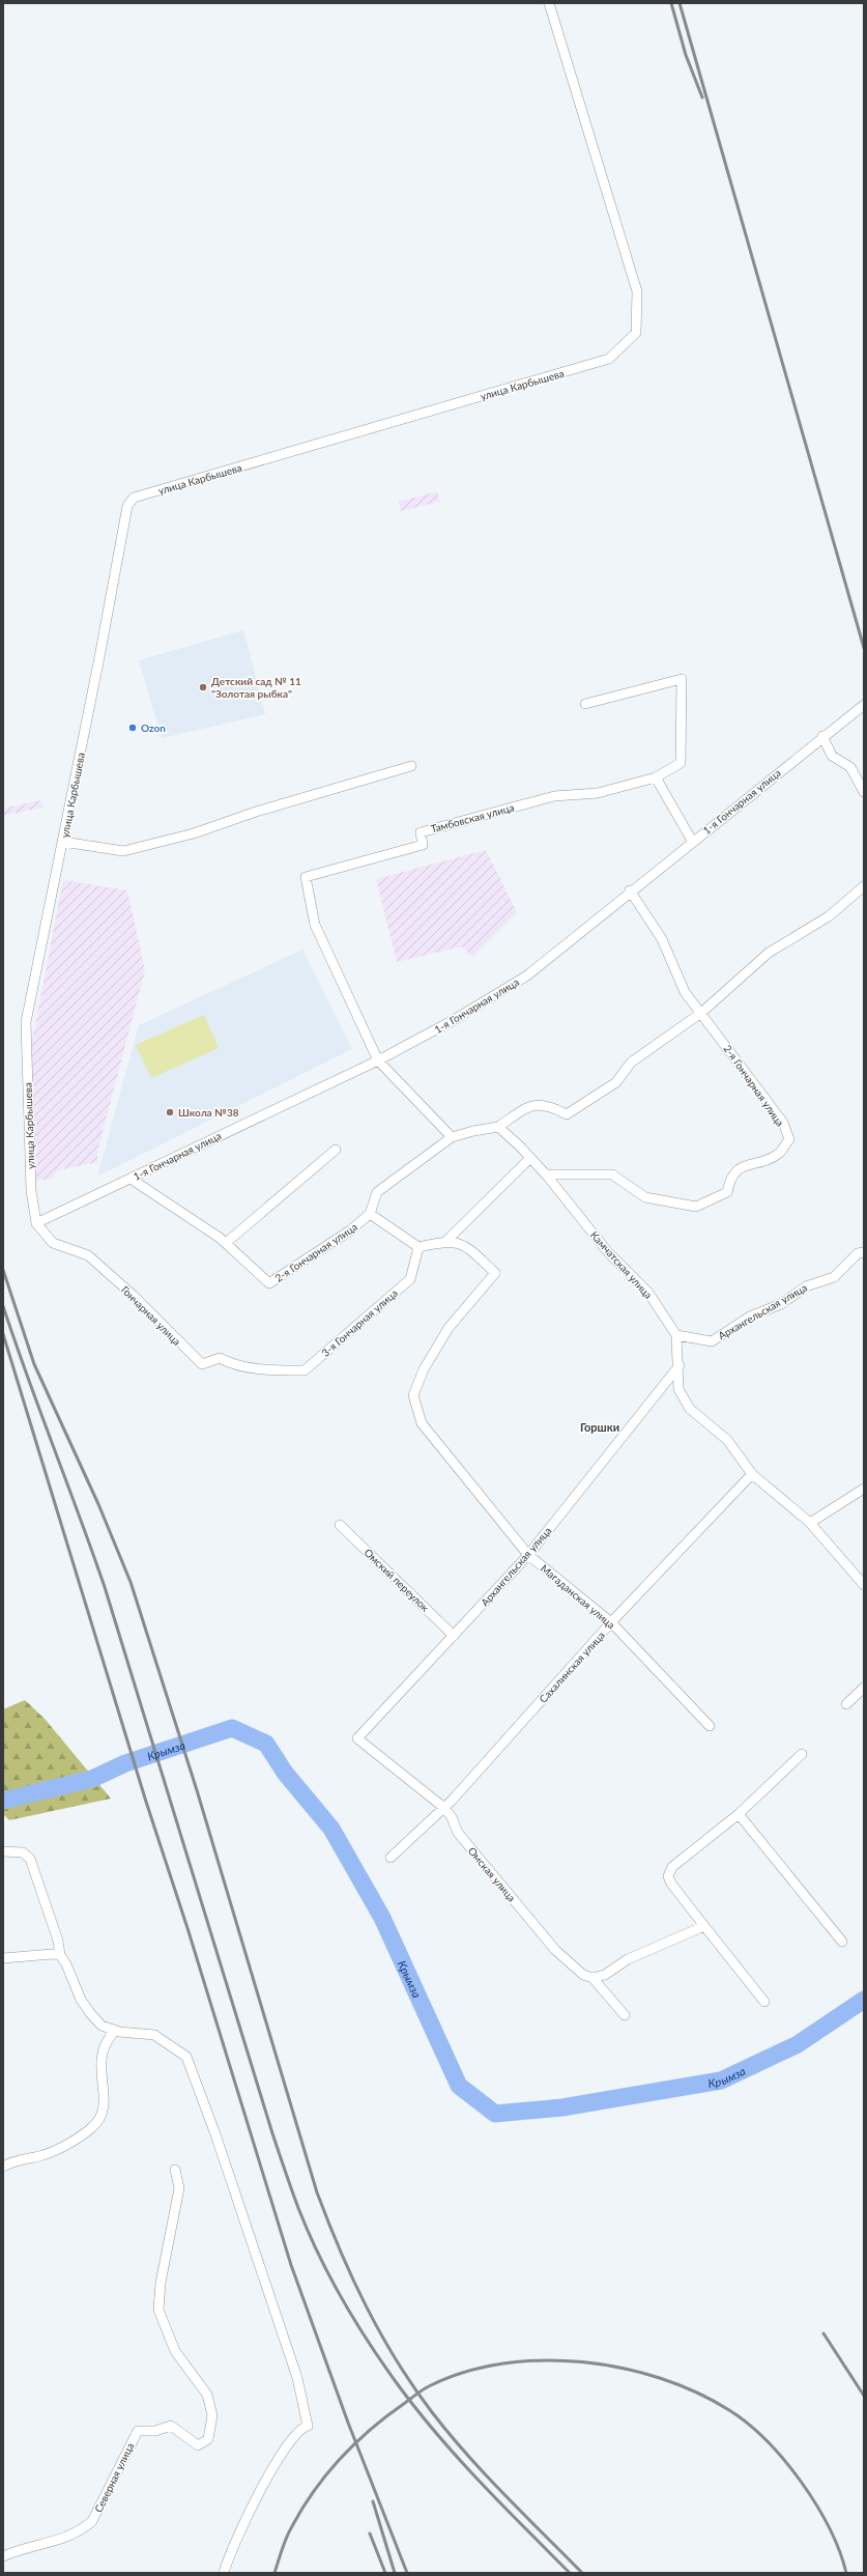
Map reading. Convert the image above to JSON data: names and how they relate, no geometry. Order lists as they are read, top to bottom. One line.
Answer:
{"streets":{"street":["улица Карбышева","1-я Гончарная улица","Тамбовская улица","2-я Гончарная улица","Камчатская улица","Архангельская улица","Гончарная улица","3-я Гончарная улица","Омский переулок","Магаданская улица","Сахалинская улица","Омская улица","Северная улица"]},"crossings":[["улица Карбышева","1-я Гончарная улица"],["улица Карбышева","Гончарная улица"],["1-я Гончарная улица","Тамбовская улица"],["1-я Гончарная улица","2-я Гончарная улица"],["1-я Гончарная улица","Гончарная улица"],["2-я Гончарная улица","Камчатская улица"],["Камчатская улица","Архангельская улица"],["Камчатская улица","Сахалинская улица"],["Архангельская улица","Омский переулок"],["Архангельская улица","Магаданская улица"],["Архангельская улица","Омская улица"],["Гончарная улица","3-я Гончарная улица"],["Магаданская улица","Сахалинская улица"],["Сахалинская улица","Омская улица"]],"districts":["Горшки"],"water":["Крымза"],"places":["Детский сад № 11 \"Золотая рыбка\"","Ozon","Школа №38"]}
